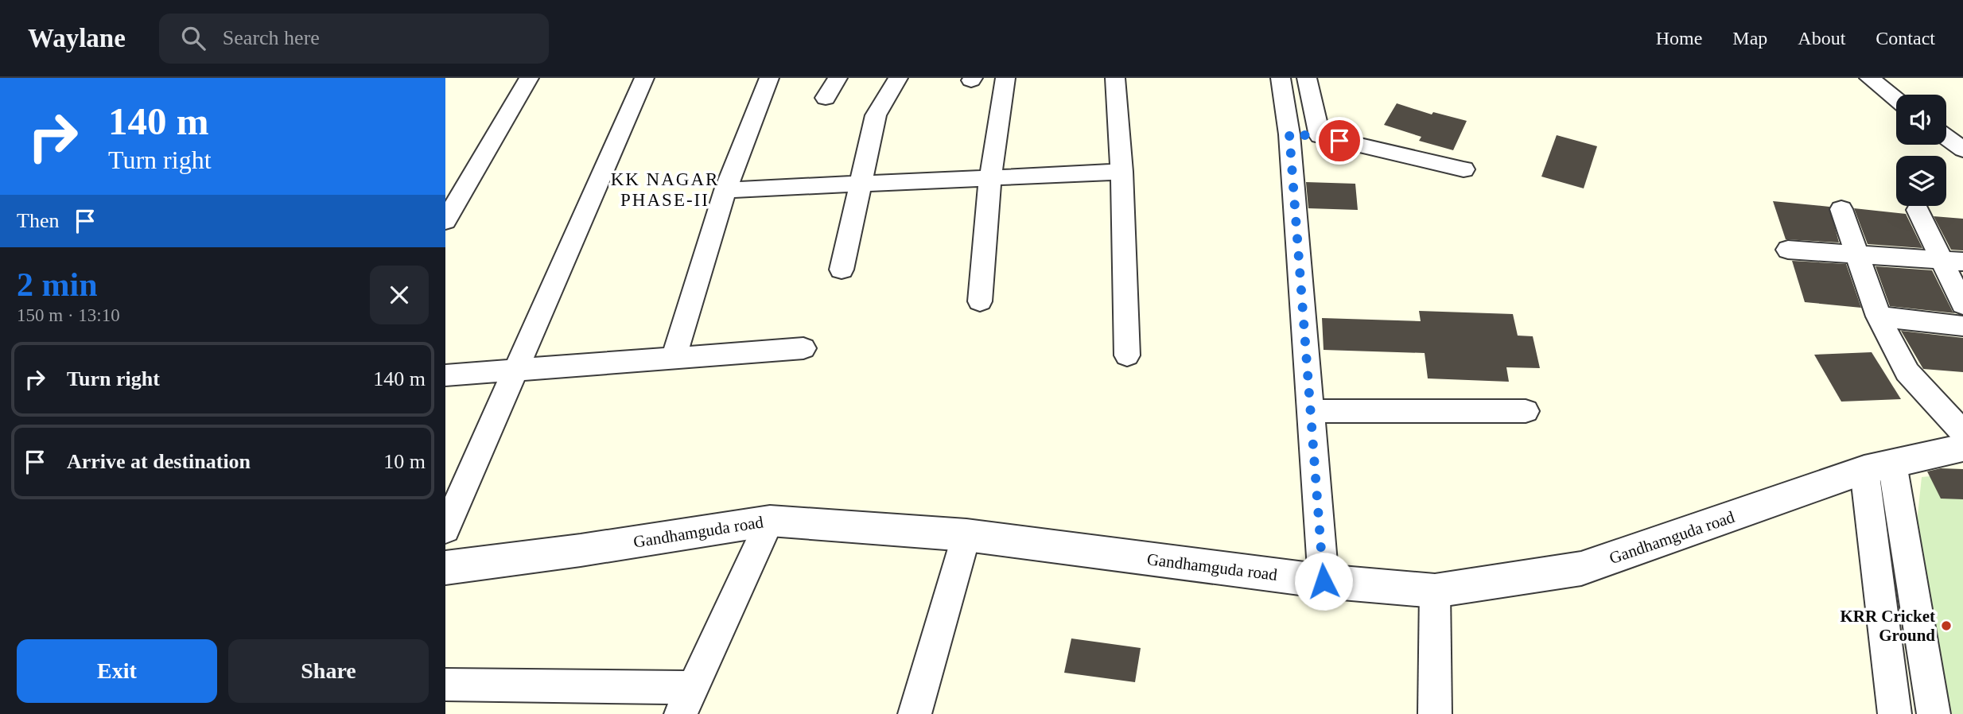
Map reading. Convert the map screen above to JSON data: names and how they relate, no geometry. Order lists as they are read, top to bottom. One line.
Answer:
{"streets":{"street":["Gandhamguda road"]},"districts":["KK NAGAR PHASE-II"],"places":["KRR Cricket Ground"],"page":{"header":"Waylane","search":"Search here","nav":["Home","Map","About","Contact"],"turn":["140 m","Turn right"],"then":"Then","heading":["2 min","150 m · 13:10"],"list":[{"name":"Turn right","value":"140 m"},{"name":"Arrive at destination","value":"10 m"}],"buttons":["Exit","Share"]}}
